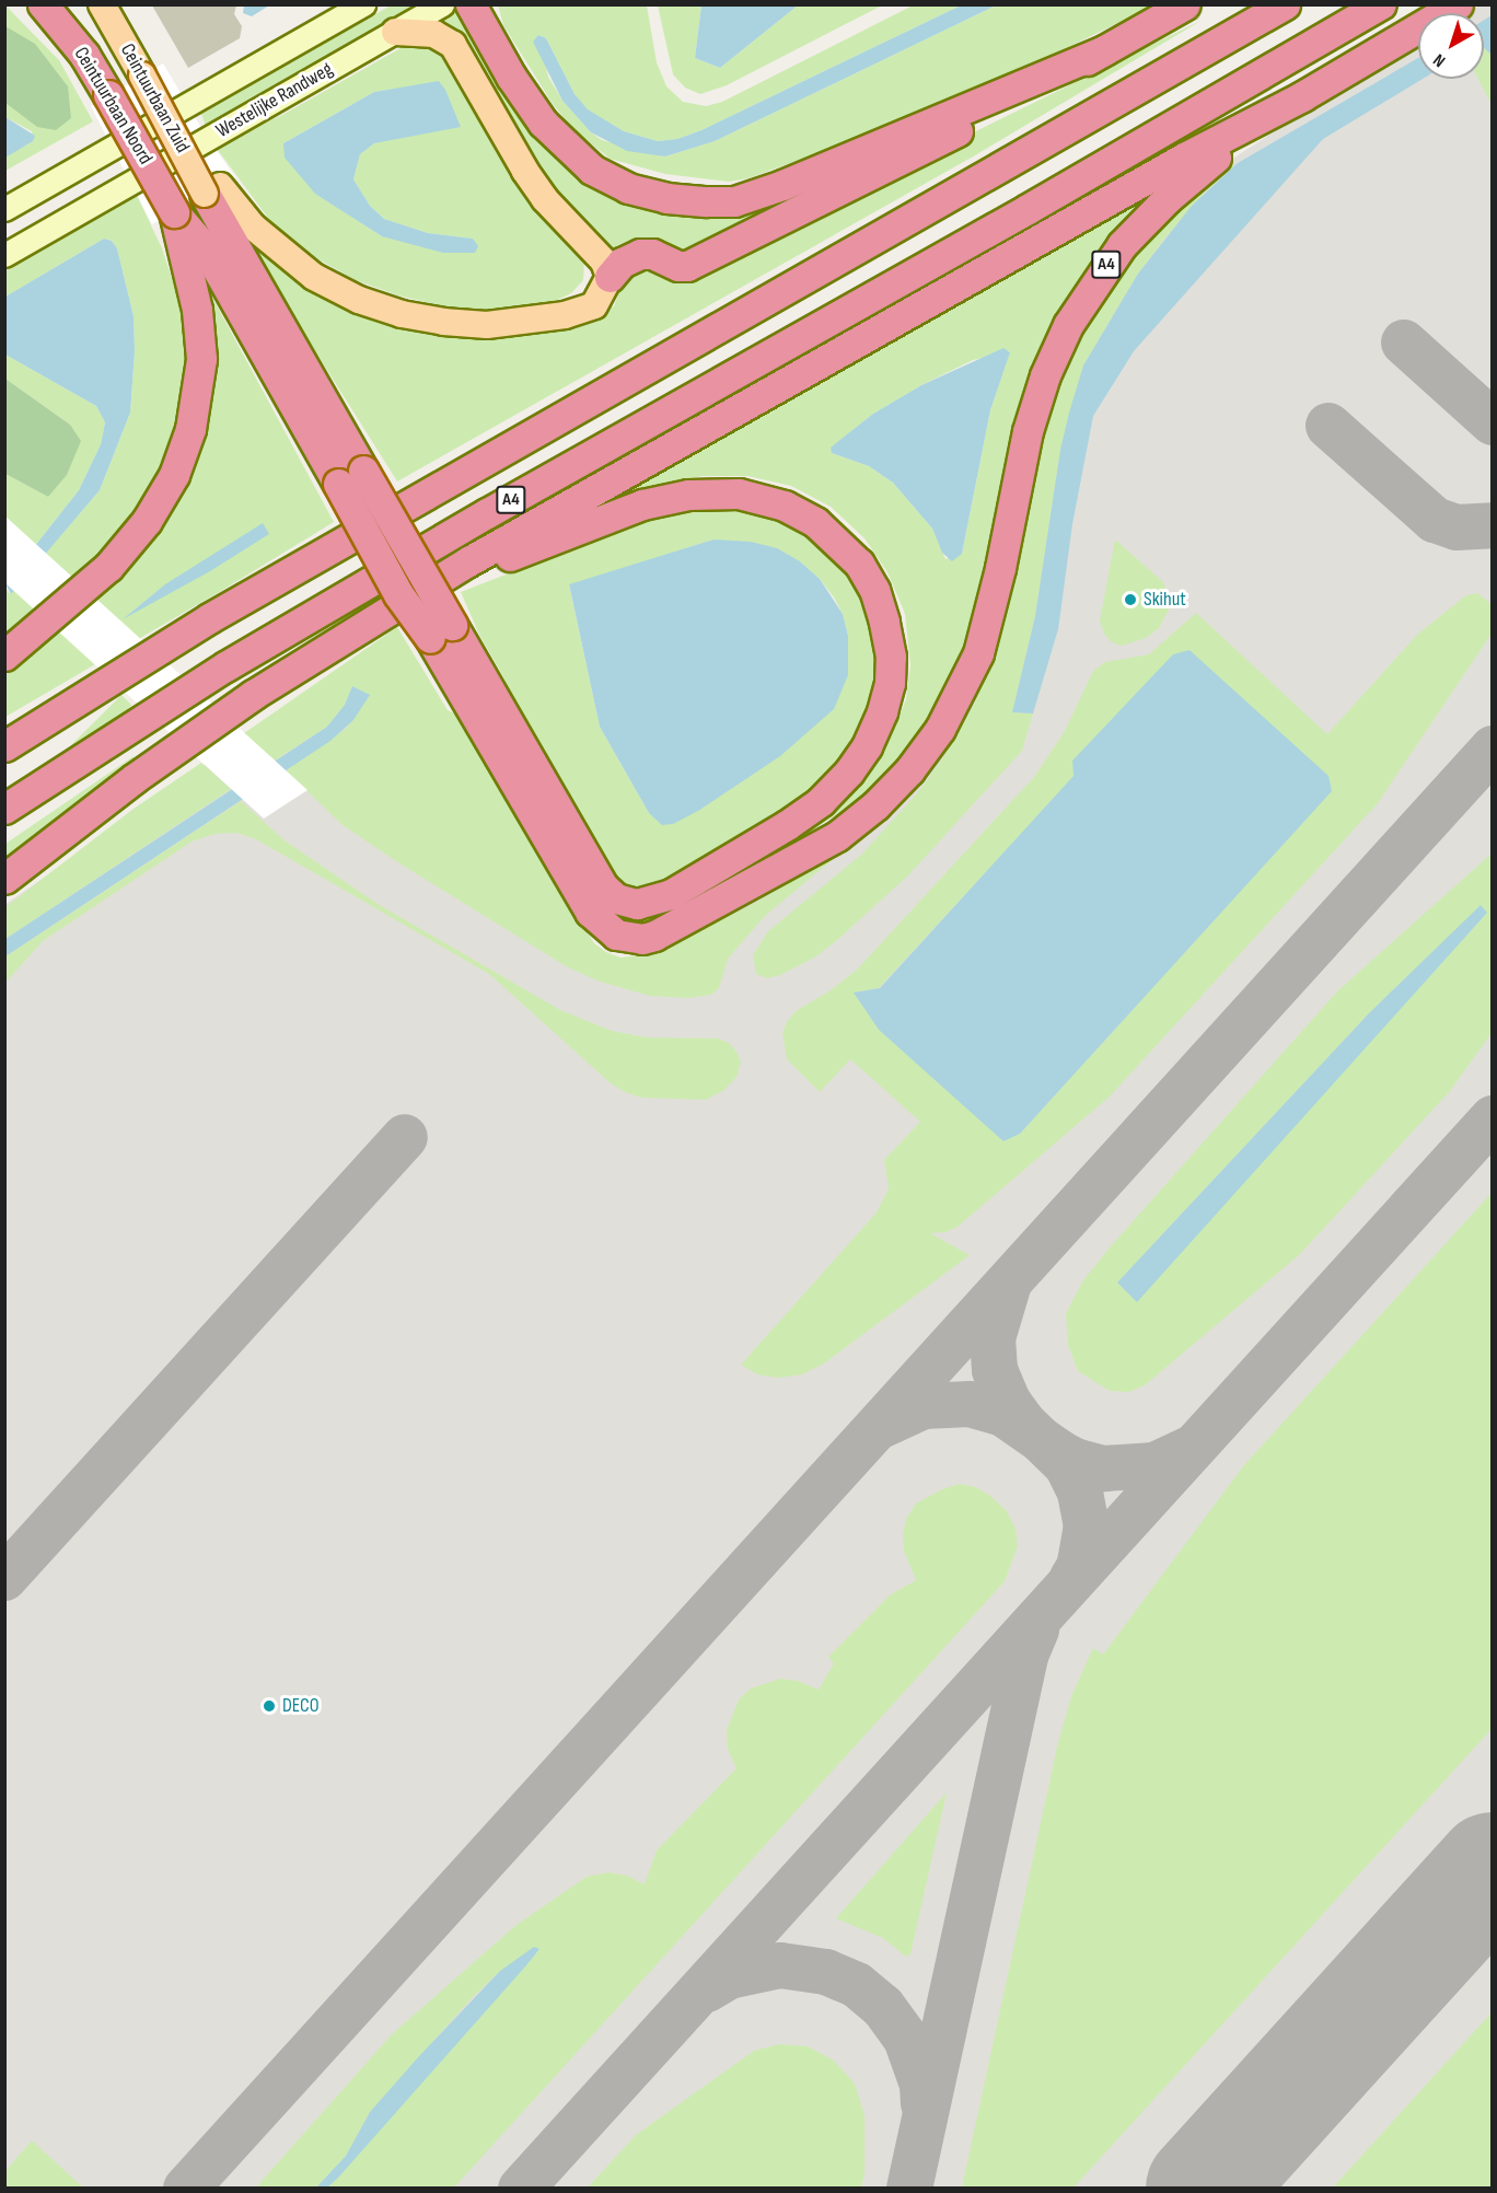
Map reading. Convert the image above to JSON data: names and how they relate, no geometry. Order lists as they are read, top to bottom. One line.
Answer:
{"streets":{"highway":["Ceintuurbaan Noord","A4"],"main road":["Ceintuurbaan Zuid"],"street":["Westelijke Randweg"]},"crossings":[["Ceintuurbaan Zuid","A4"],["Ceintuurbaan Noord","A4"]],"places":["Skihut","DECO"],"north":"bottom left"}
